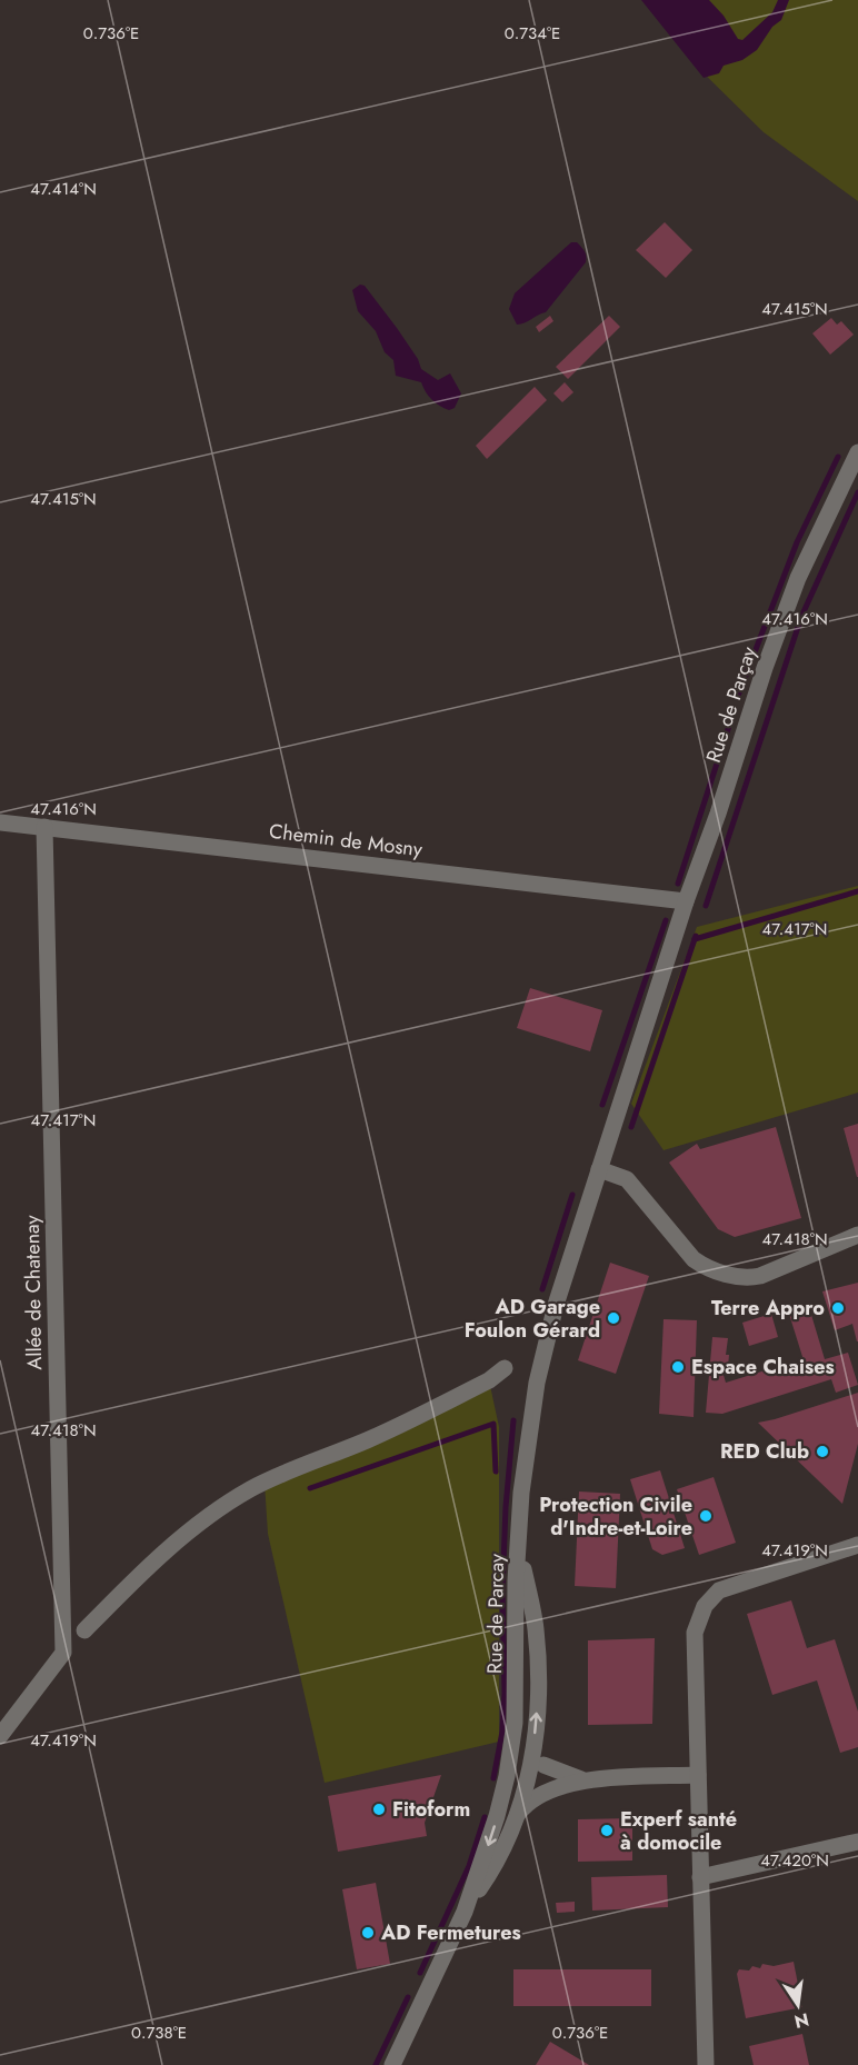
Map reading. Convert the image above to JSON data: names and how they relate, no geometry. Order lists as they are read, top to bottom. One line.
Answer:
{"streets":{"street":["Rue de Parçay","Chemin de Mosny","Allée de Chatenay","Rue de Parcay"]},"crossings":[["Rue de Parçay","Chemin de Mosny"],["Rue de Parçay","Rue de Parcay"],["Chemin de Mosny","Allée de Chatenay"]],"places":["Terre Appro","AD Garage Foulon Gérard","Espace Chaises","RED Club","Protection Civile d'Indre-et-Loire","Fitoform","Experf santé à domocile","AD Fermetures"],"north":"bottom","coordinates":["0.736°E","0.734°E","47.414°N","47.415°N","47.416°N","47.417°N","47.418°N","47.419°N","47.420°N","0.738°E"]}
